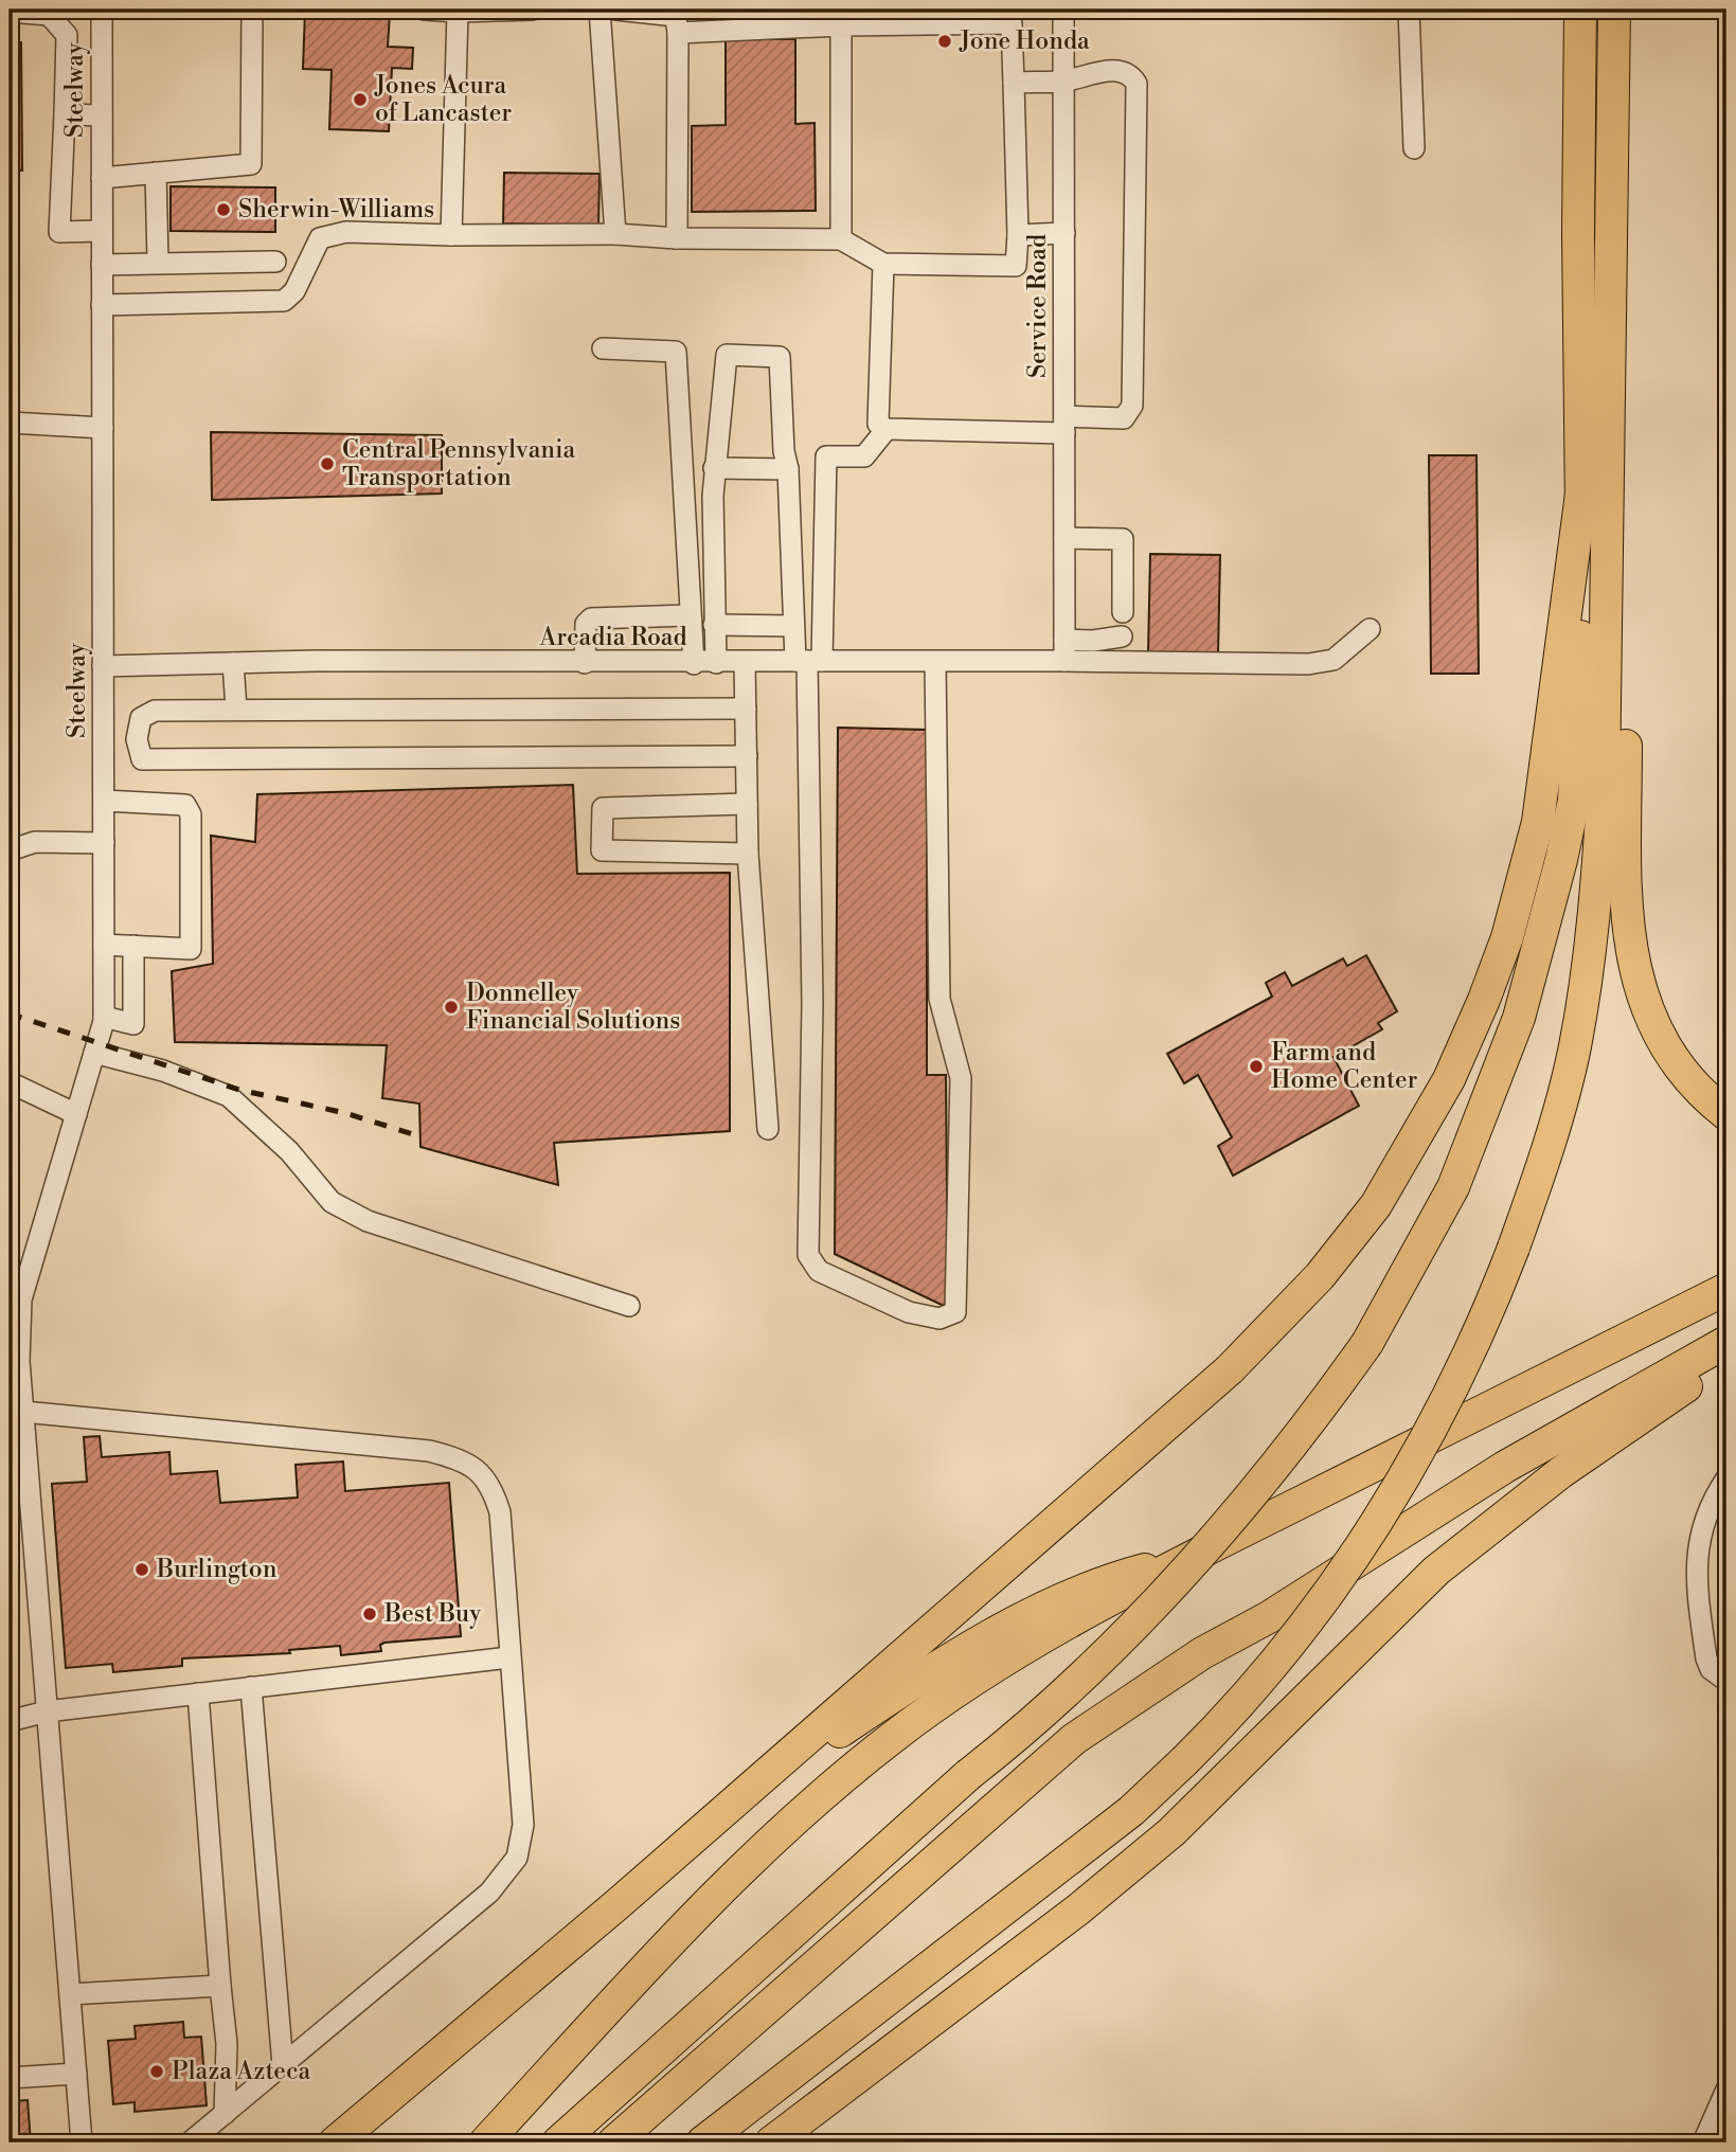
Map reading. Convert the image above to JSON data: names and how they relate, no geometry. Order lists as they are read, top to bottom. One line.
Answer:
{"streets":{"street":["Steelway","Service Road","Arcadia Road"]},"crossings":[["Steelway","Arcadia Road"]],"places":["Jone Honda","Jones Acura of Lancaster","Sherwin-Williams","Central Pennsylvania Transportation","Donnelley Financial Solutions","Farm and Home Center","Burlington","Best Buy","Plaza Azteca"]}
